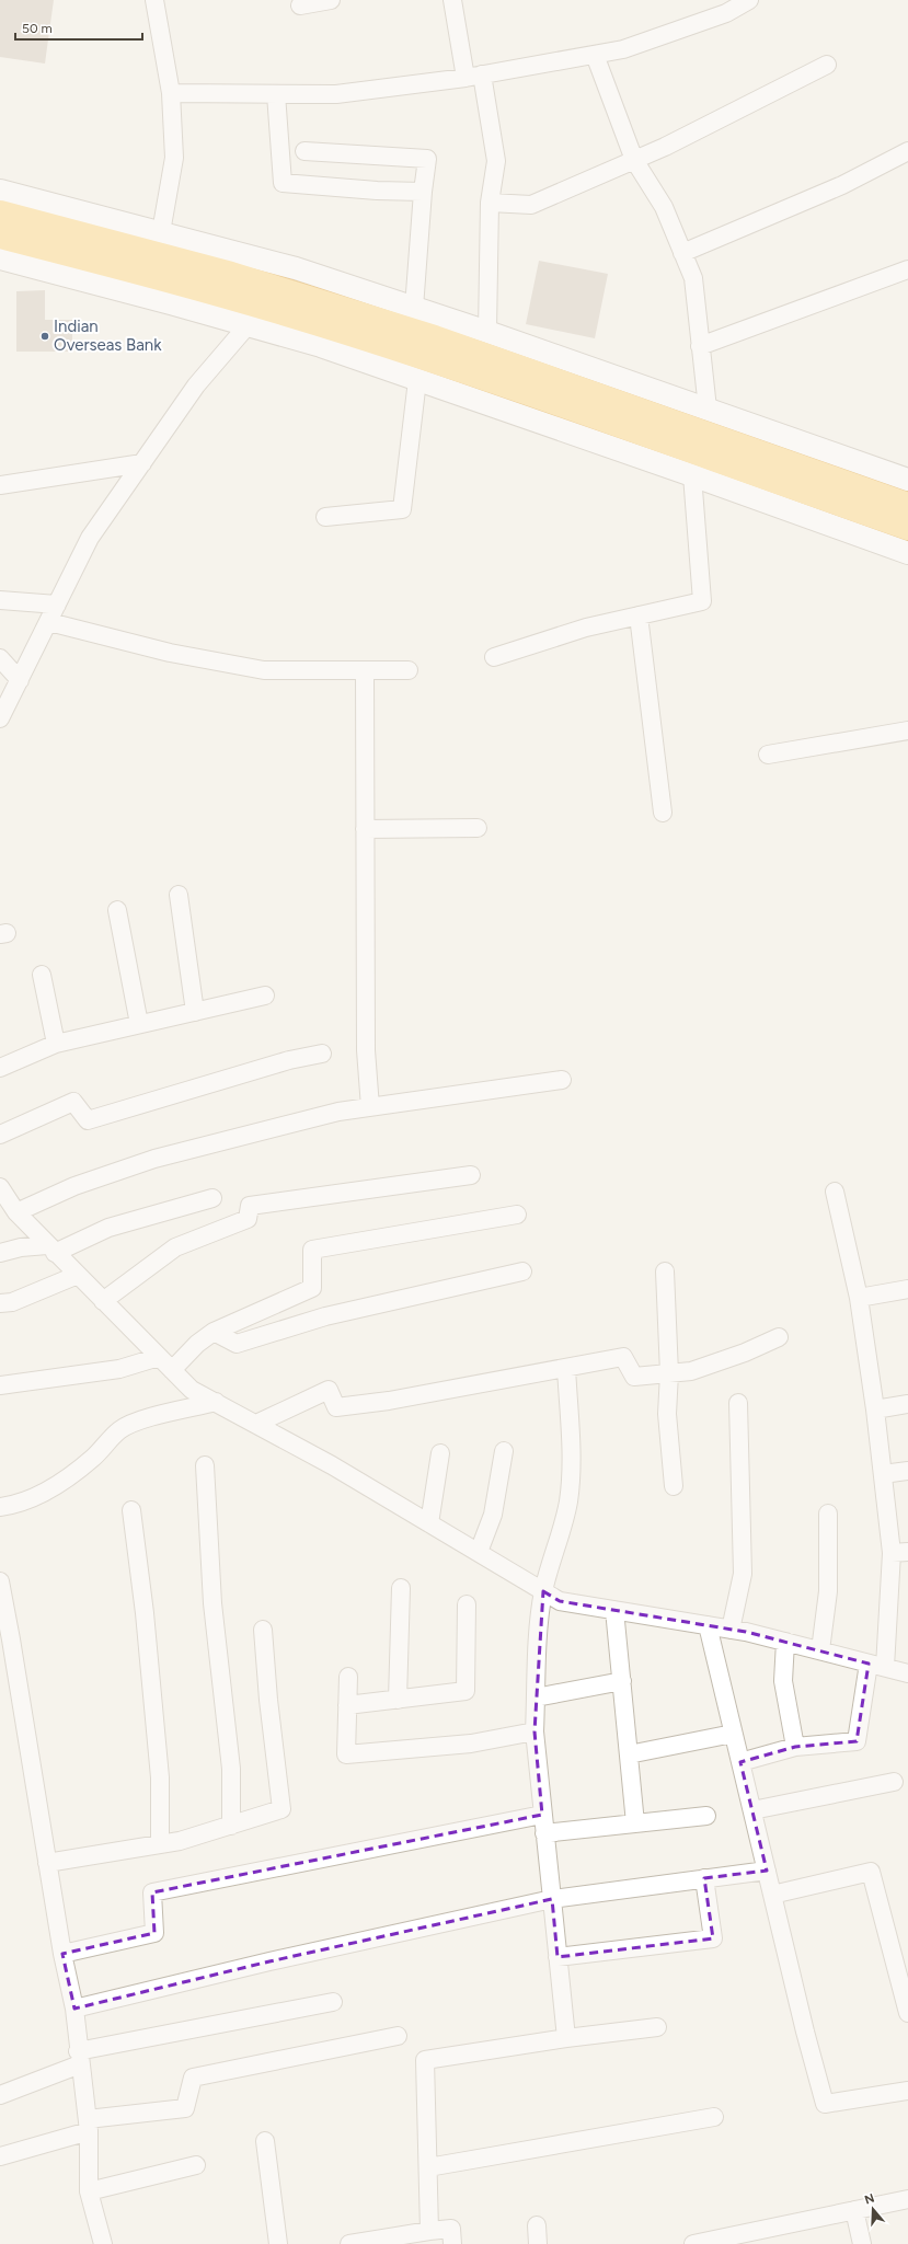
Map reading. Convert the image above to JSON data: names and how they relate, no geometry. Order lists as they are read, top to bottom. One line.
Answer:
{"places":["Indian Overseas Bank"],"scale_bar":"50 m","north":"top"}
